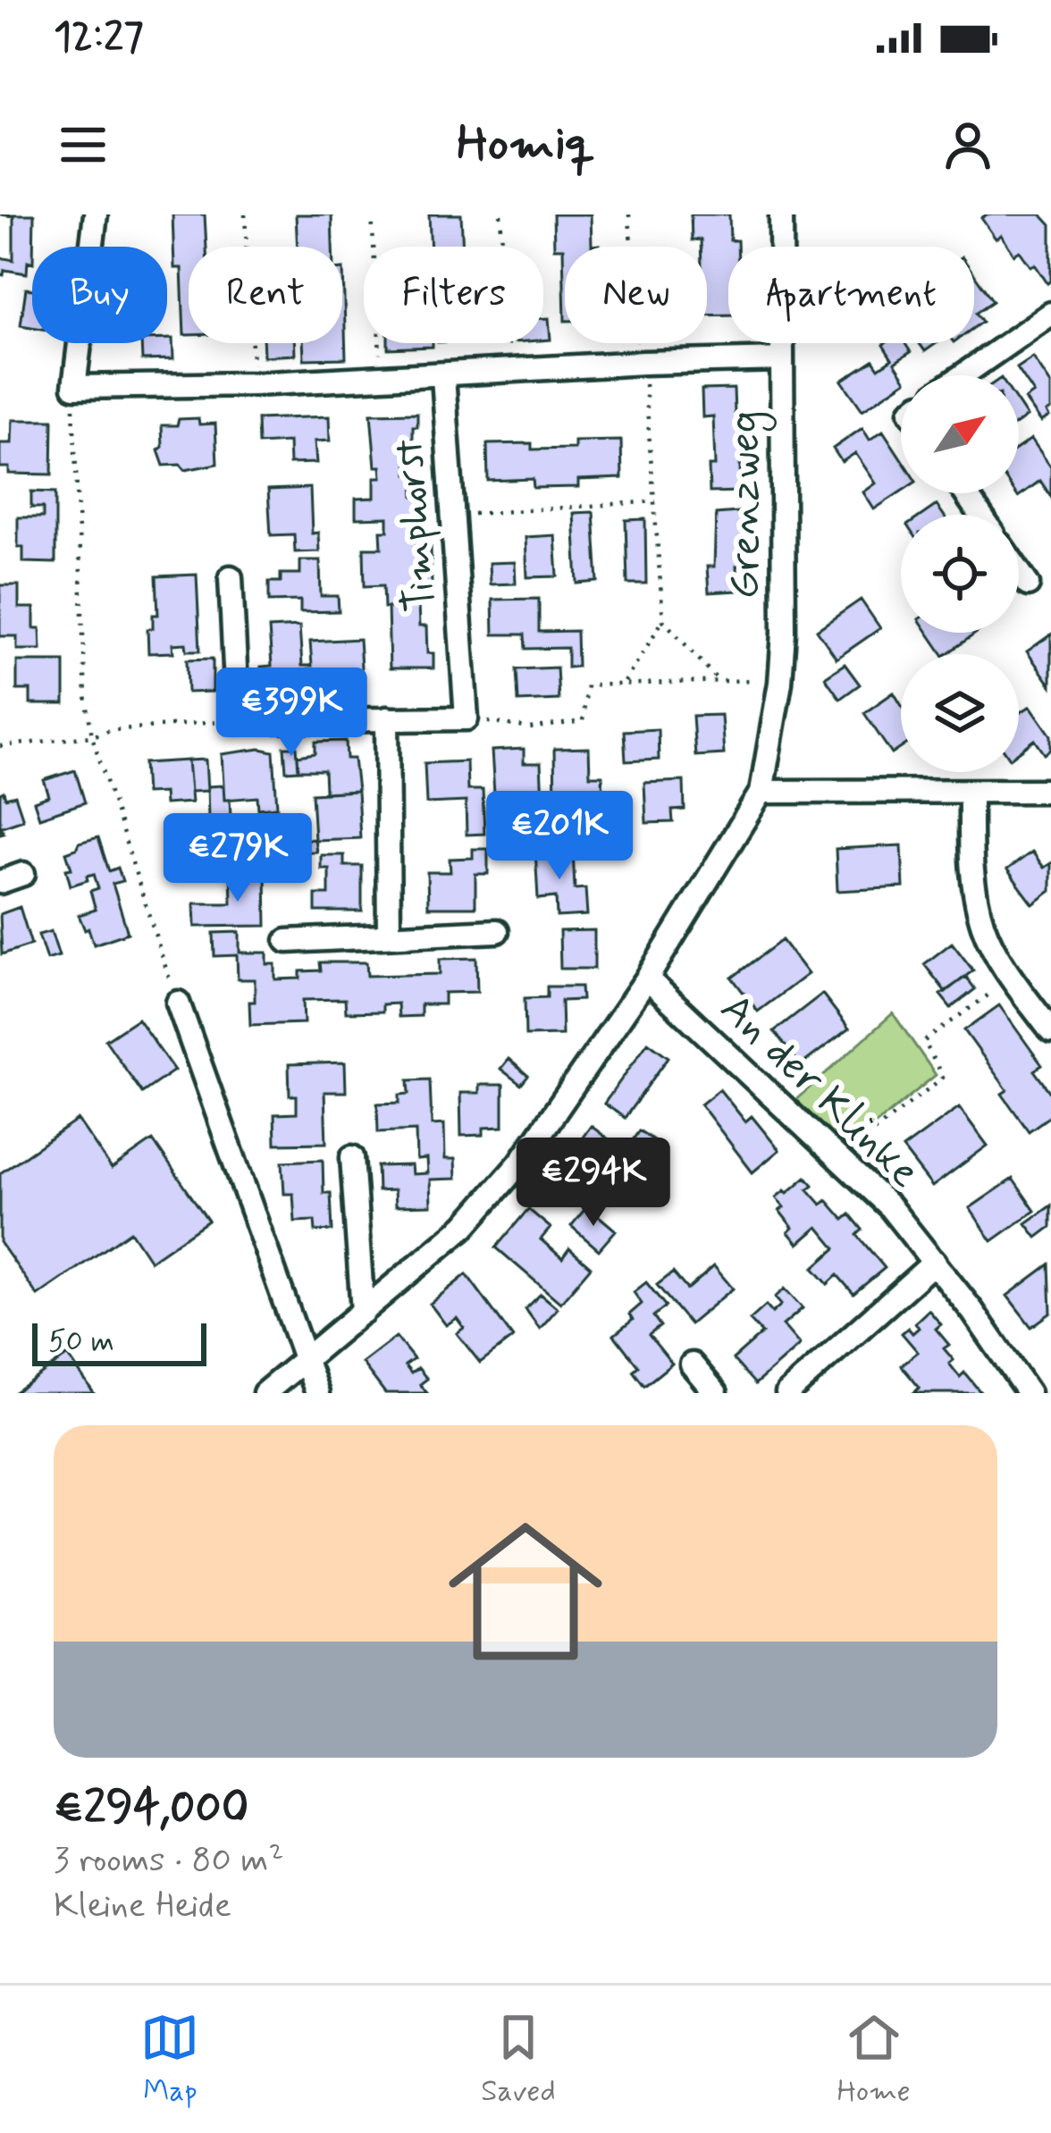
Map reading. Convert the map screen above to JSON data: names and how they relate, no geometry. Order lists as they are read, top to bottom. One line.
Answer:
{"streets":{"street":["Grenzweg","Timphorst","An der Klinke"]},"scale_bar":"50 m","north":"top right","page":{"status":"12:27","header":"Homiq","chip":["Buy","Rent","Filters","New","Apartment"],"price":["€399K","€201K","€279K","€294K"],"scale":"50 m","list":[{"name":"€294,000","note":"3 rooms · 80 m² · Kleine Heide"}],"tabs":["Map","Saved","Home"]}}
